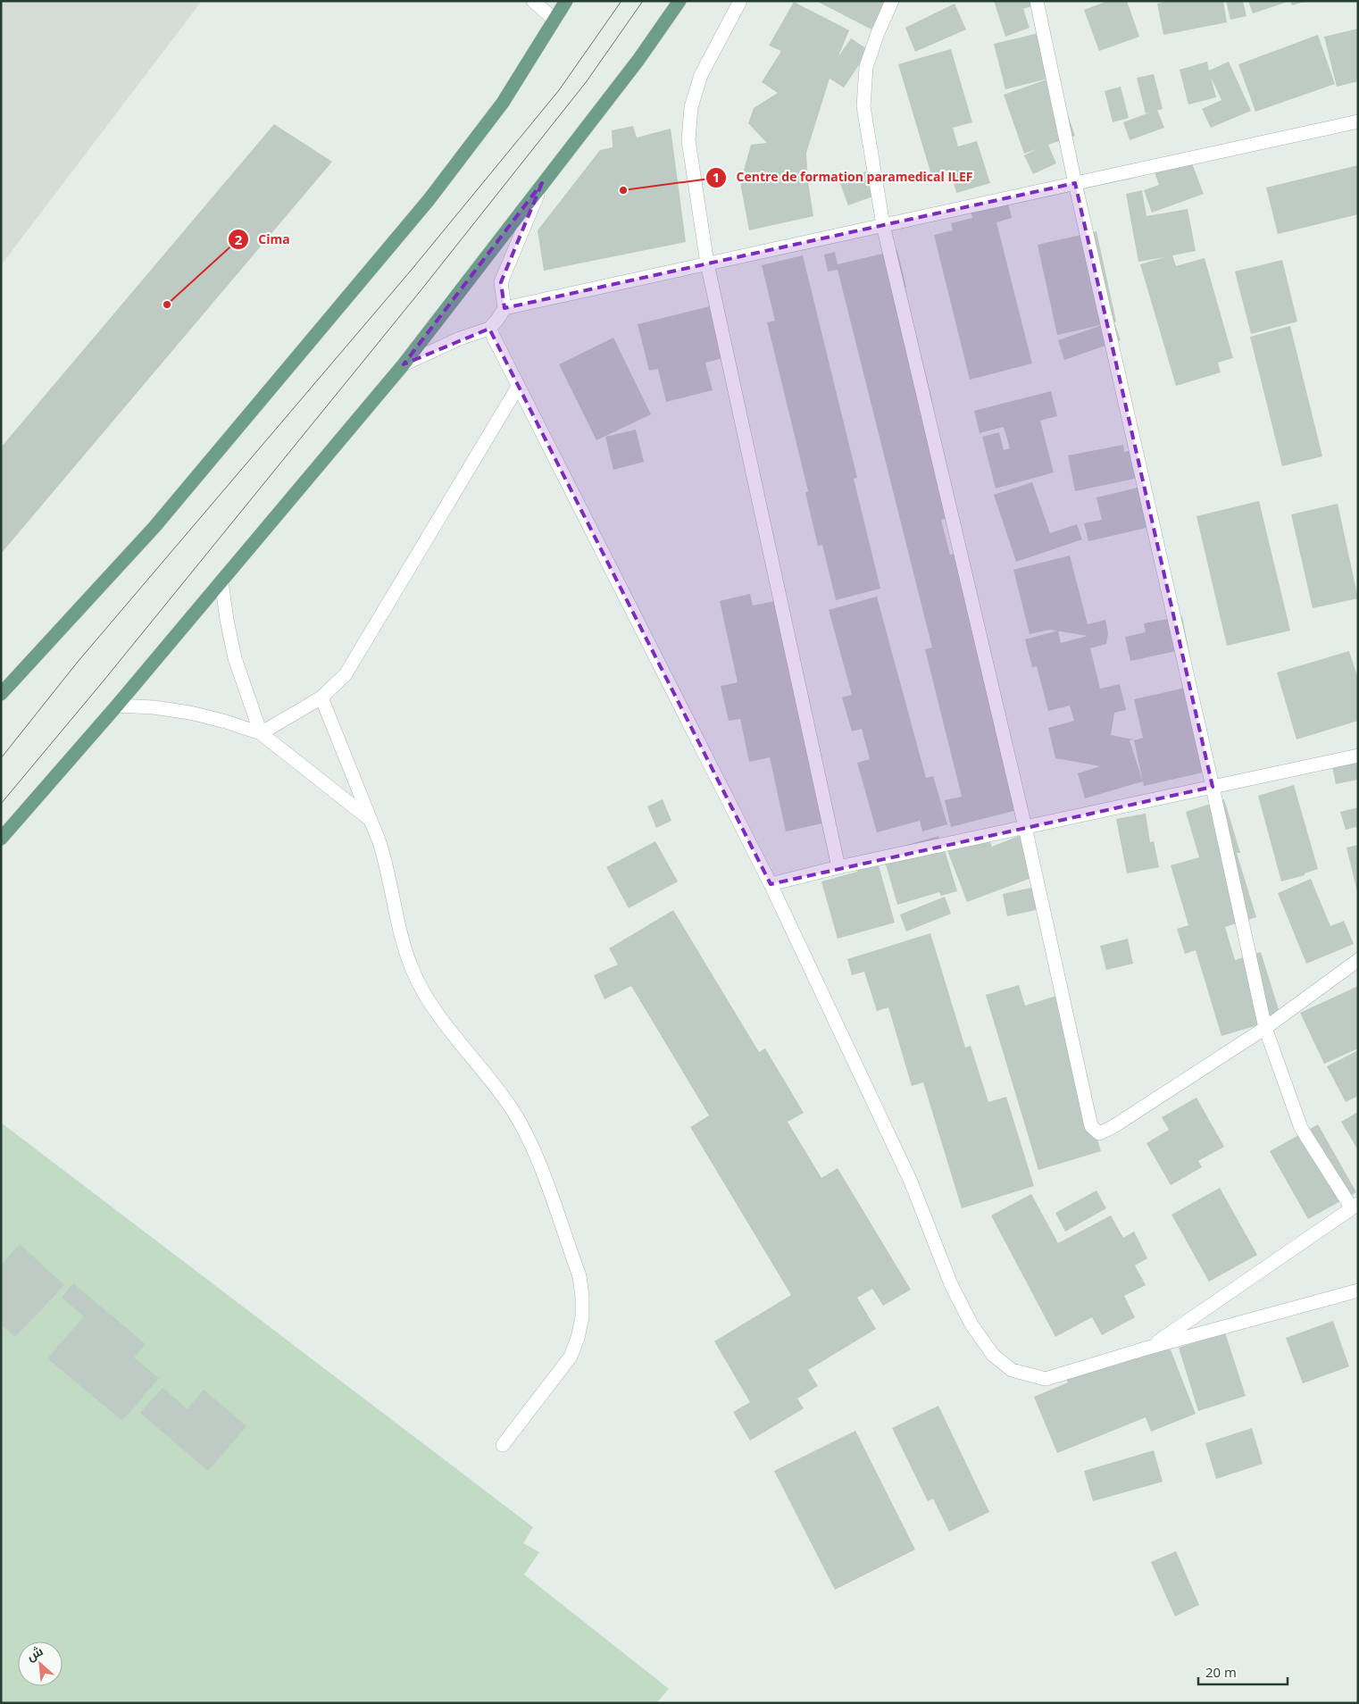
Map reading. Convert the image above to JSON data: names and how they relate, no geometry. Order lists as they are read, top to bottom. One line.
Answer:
{"places":["Centre de formation paramedical ILEF","Cima"],"scale_bar":"20 m","north":"top left"}
